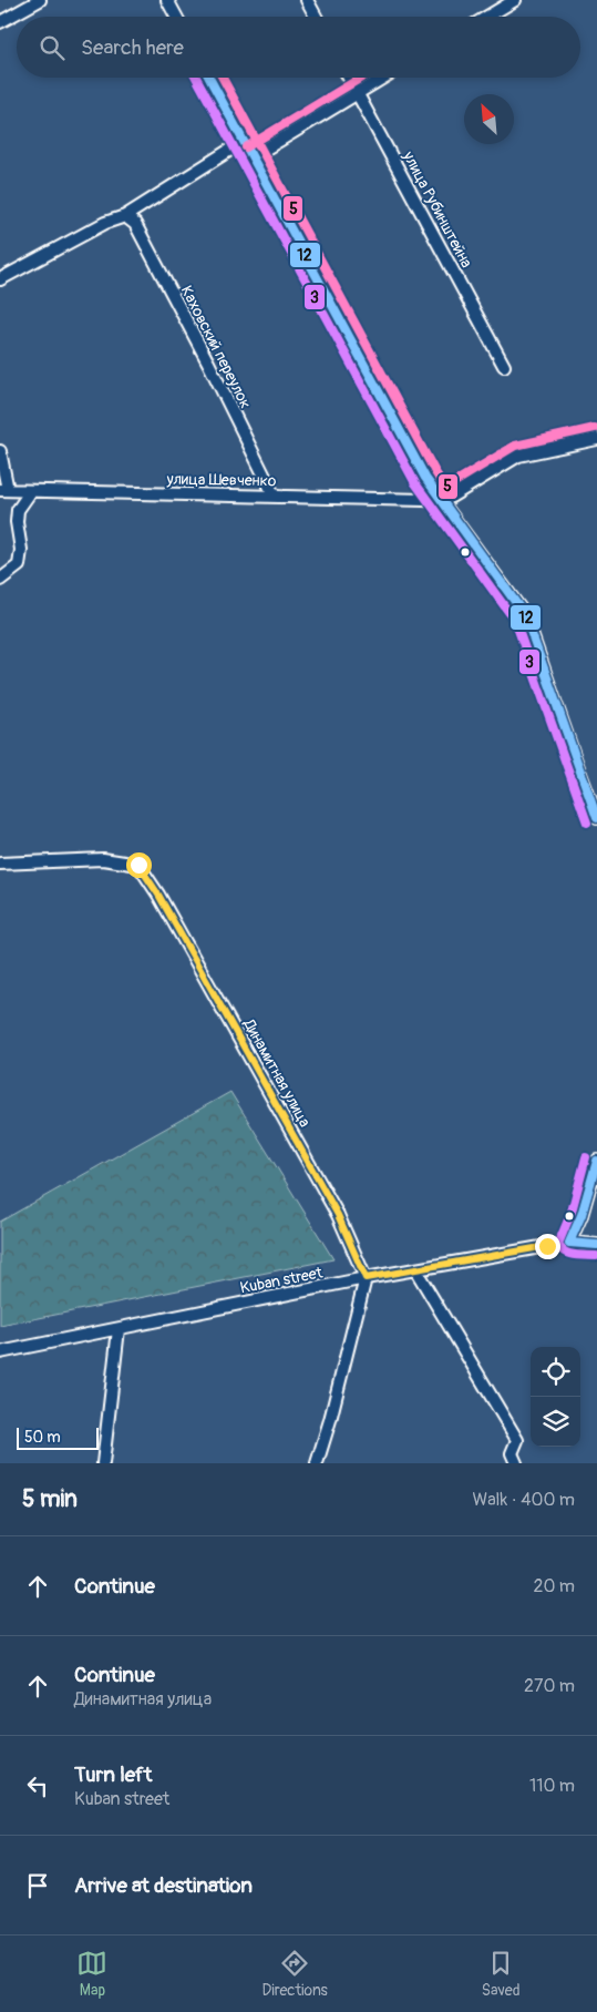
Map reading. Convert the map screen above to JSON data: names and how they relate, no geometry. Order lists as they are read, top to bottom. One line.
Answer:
{"streets":{"street":["улица Рубинштейна","Каховский переулок","улица Шевченко","Динамитная улица","Kuban street"]},"crossings":[["Каховский переулок","улица Шевченко"],["Динамитная улица","Kuban street"]],"lines":["transit line 12","transit line 3","transit line 5"],"scale_bar":"50 m","north":"top left","page":{"search":"Search here","scale":"50 m","heading":["5 min","Walk · 400 m"],"list":[["Continue","20 m"],["Continue","Динамитная улица","270 m"],["Turn left","Kuban street","110 m"],"Arrive at destination"],"nav":["Map","Directions","Saved"]}}
